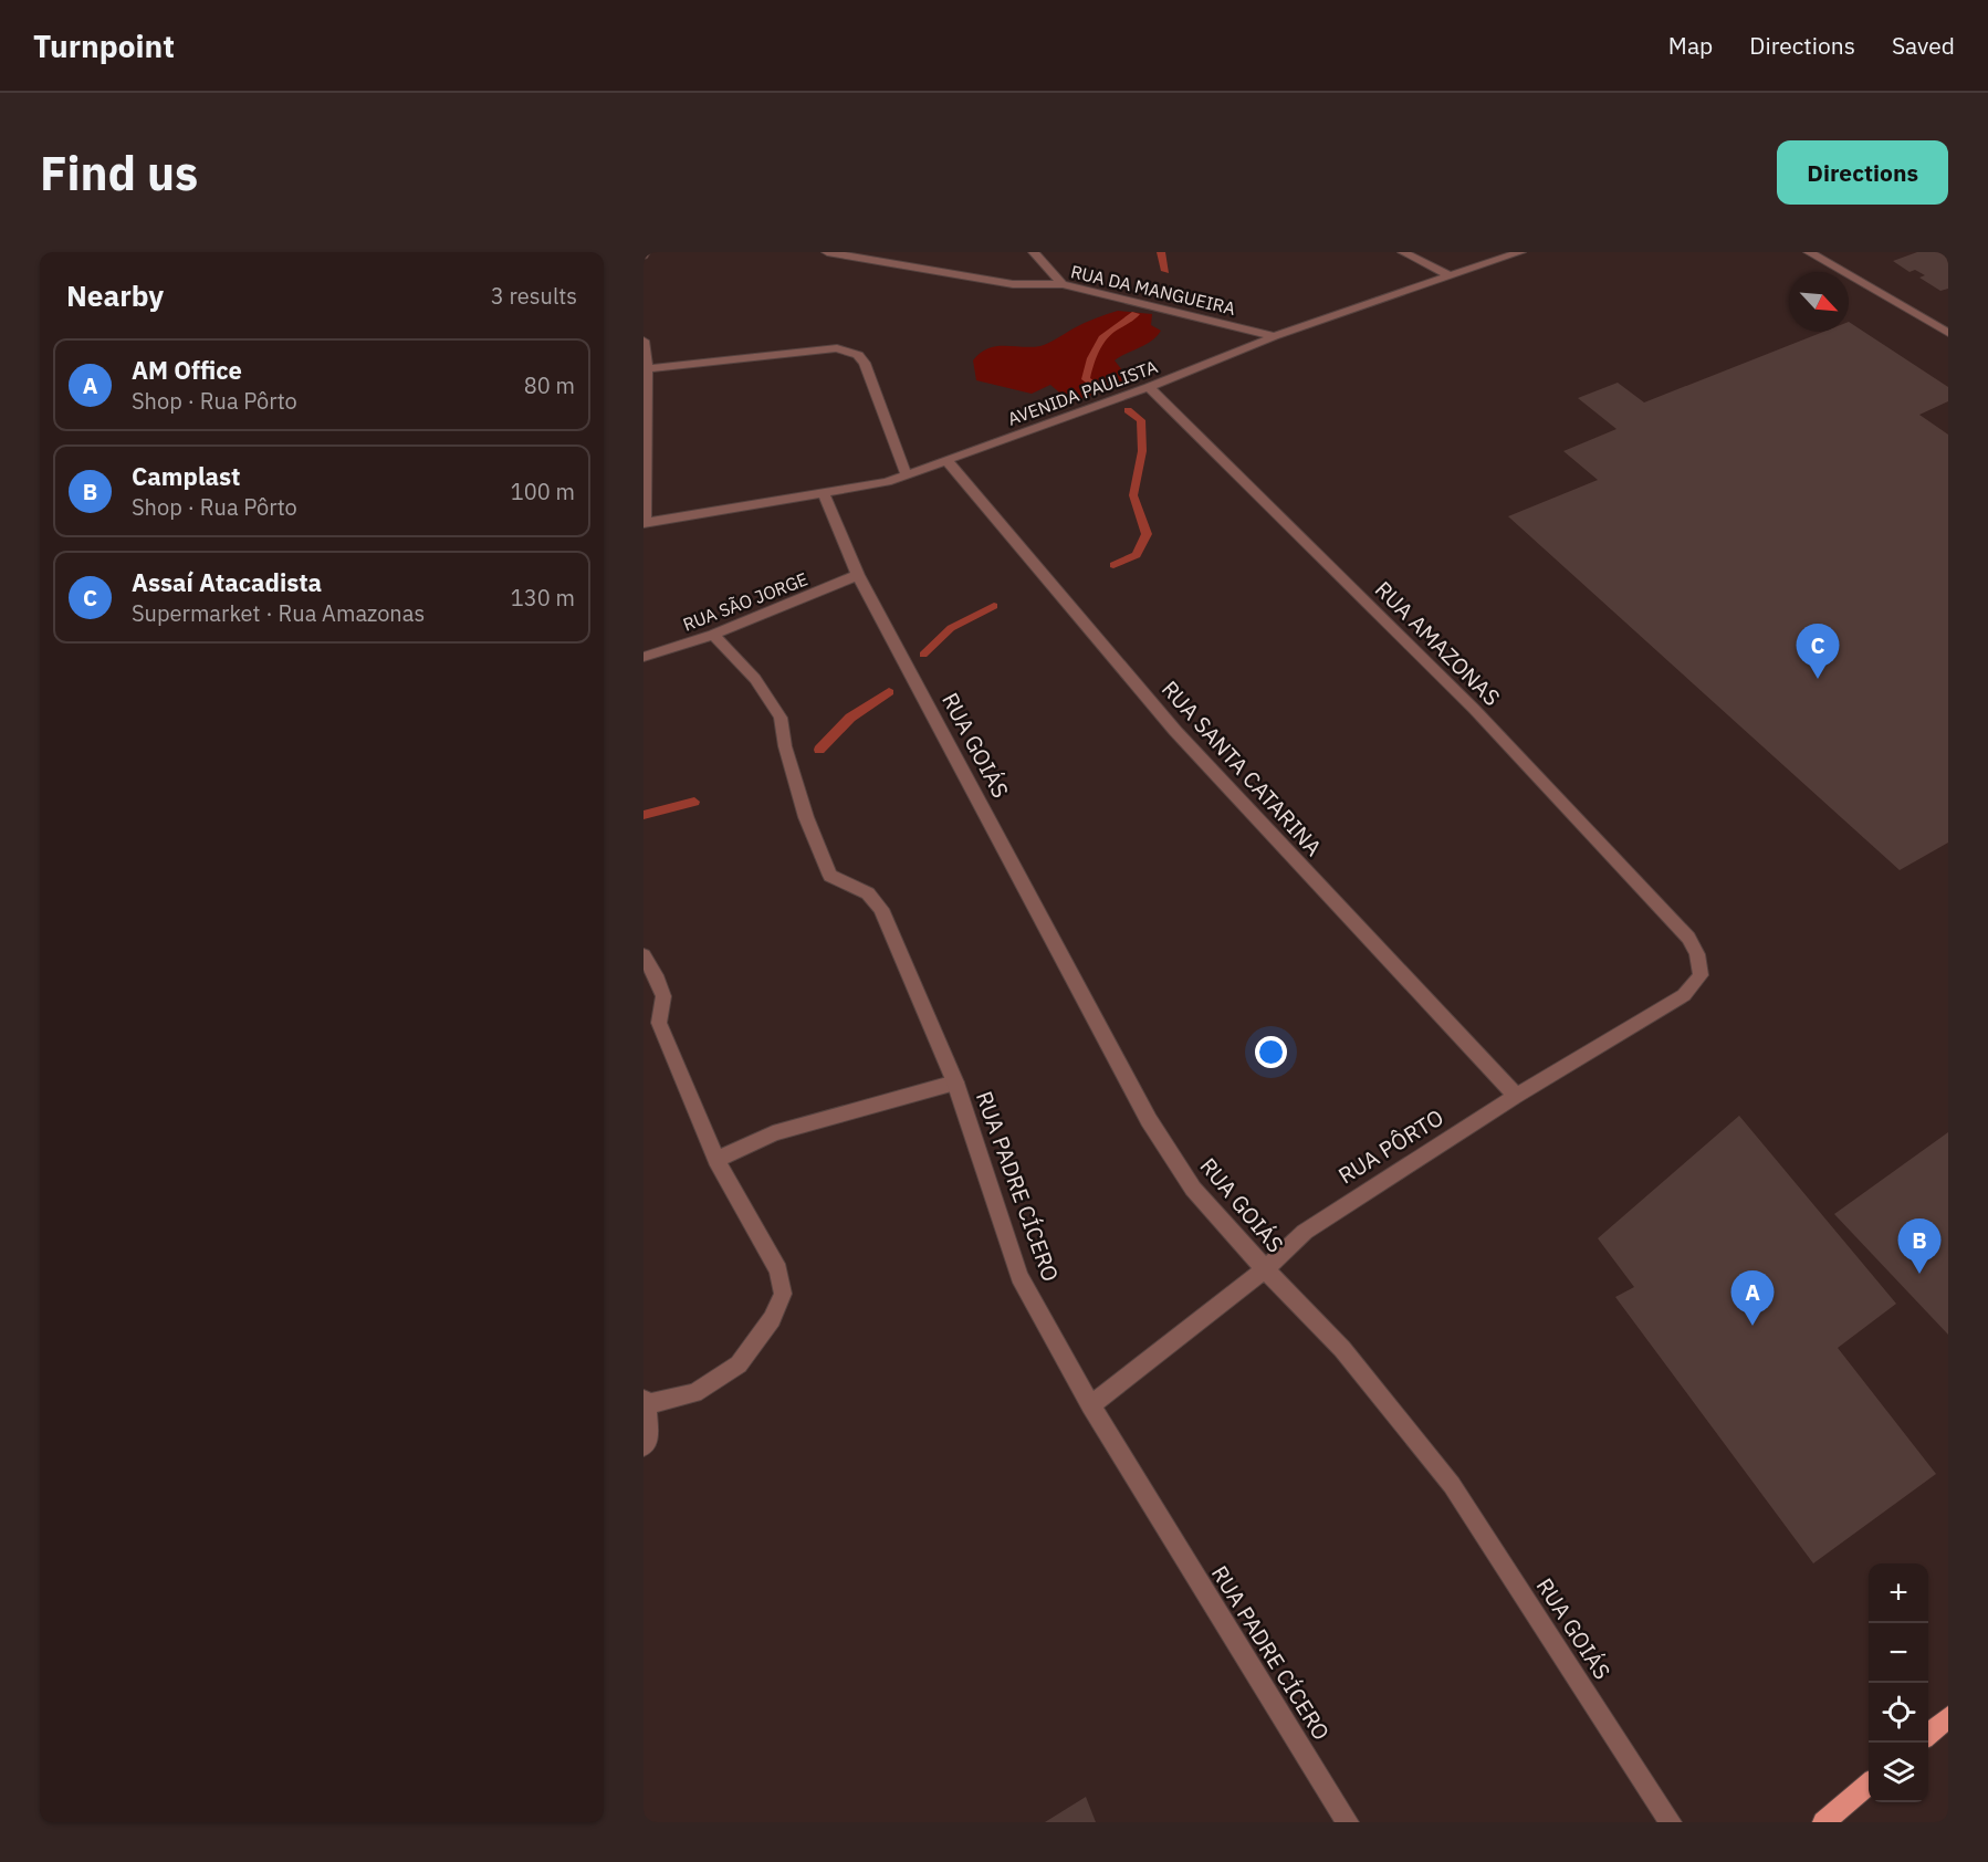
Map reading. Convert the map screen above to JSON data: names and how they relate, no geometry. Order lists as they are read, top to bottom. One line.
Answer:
{"streets":{"street":["RUA DA MANGUEIRA","AVENIDA PAULISTA","RUA SÃO JORGE","RUA AMAZONAS","RUA GOIÁS","RUA SANTA CATARINA","RUA PÔRTO","RUA PADRE CÍCERO"]},"crossings":[["RUA DA MANGUEIRA","AVENIDA PAULISTA"],["AVENIDA PAULISTA","RUA AMAZONAS"],["AVENIDA PAULISTA","RUA GOIÁS"],["AVENIDA PAULISTA","RUA SANTA CATARINA"],["RUA SÃO JORGE","RUA GOIÁS"],["RUA SÃO JORGE","RUA PADRE CÍCERO"],["RUA AMAZONAS","RUA PÔRTO"],["RUA GOIÁS","RUA PÔRTO"],["RUA SANTA CATARINA","RUA PÔRTO"],["RUA PÔRTO","RUA PADRE CÍCERO"]],"north":"bottom right","page":{"header":"Turnpoint","nav":["Map","Directions","Saved"],"buttons":"Directions","title":"Find us","heading":["Nearby","3 results"],"list":[{"mark":"A","name":"AM Office","note":"Shop · Rua Pôrto","value":"80 m"},{"mark":"B","name":"Camplast","note":"Shop · Rua Pôrto","value":"100 m"},{"mark":"C","name":"Assaí Atacadista","note":"Supermarket · Rua Amazonas","value":"130 m"}],"pins":["C","B","A"],"map_buttons":["+","−"]}}
